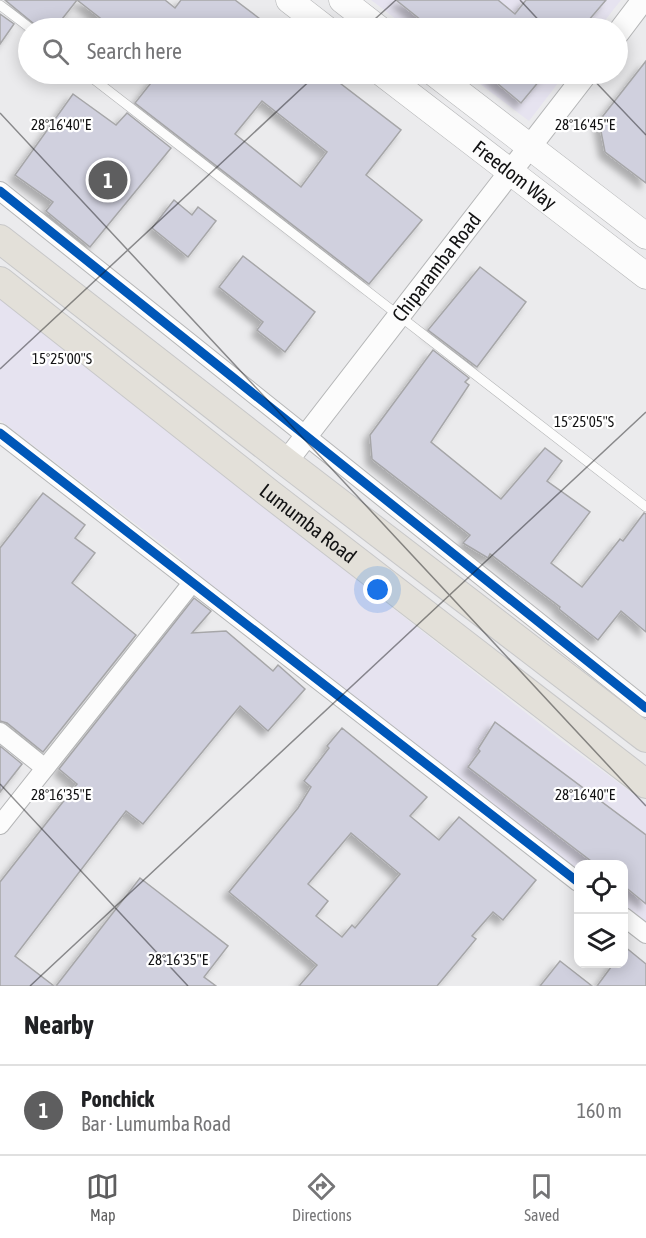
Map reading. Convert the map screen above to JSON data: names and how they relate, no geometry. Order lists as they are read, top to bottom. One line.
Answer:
{"streets":{"main road":["Freedom Way","Lumumba Road"],"street":["Chiparamba Road"]},"crossings":[["Freedom Way","Chiparamba Road"],["Chiparamba Road","Lumumba Road"]],"page":{"search":"Search here","pins":"1","heading":"Nearby","list":[{"mark":"1","name":"Ponchick","note":"Bar · Lumumba Road","value":"160 m"}],"nav":["Map","Directions","Saved"]},"coordinates":["28°16'40\"E","28°16'45\"E","15°25'00\"S","15°25'05\"S","28°16'35\"E"]}
